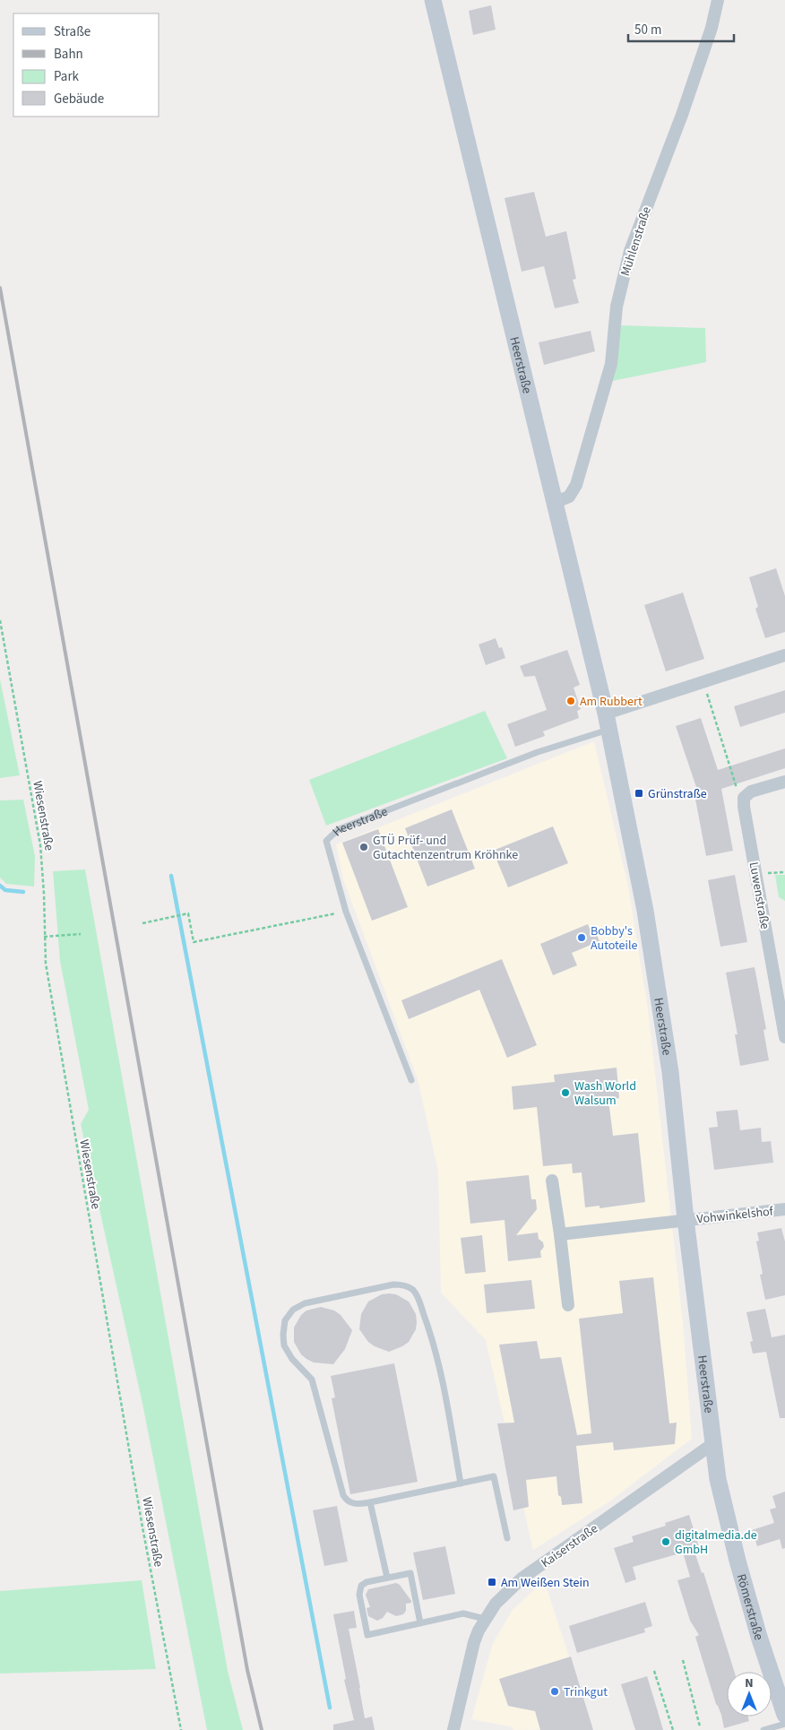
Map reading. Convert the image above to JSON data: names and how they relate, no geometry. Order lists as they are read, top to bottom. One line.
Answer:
{"streets":{"main road":["Heerstraße","Römerstraße"],"street":["Mühlenstraße","Luwenstraße","Vohwinkelshof","Kaiserstraße"],"path":["Wiesenstraße"]},"crossings":[["Mühlenstraße","Heerstraße"],["Heerstraße","Vohwinkelshof"],["Heerstraße","Kaiserstraße"],["Heerstraße","Römerstraße"],["Kaiserstraße","Römerstraße"]],"places":{"other":["Am Rubbert","GTÜ Prüf- und Gutachtenzentrum Kröhnke","Bobby's Autoteile","Wash World Walsum","digitalmedia.de GmbH","Trinkgut"],"transit":["Grünstraße","Am Weißen Stein"]},"legend":["Straße","Bahn","Park","Gebäude"],"scale_bar":"50 m","north":"top"}
